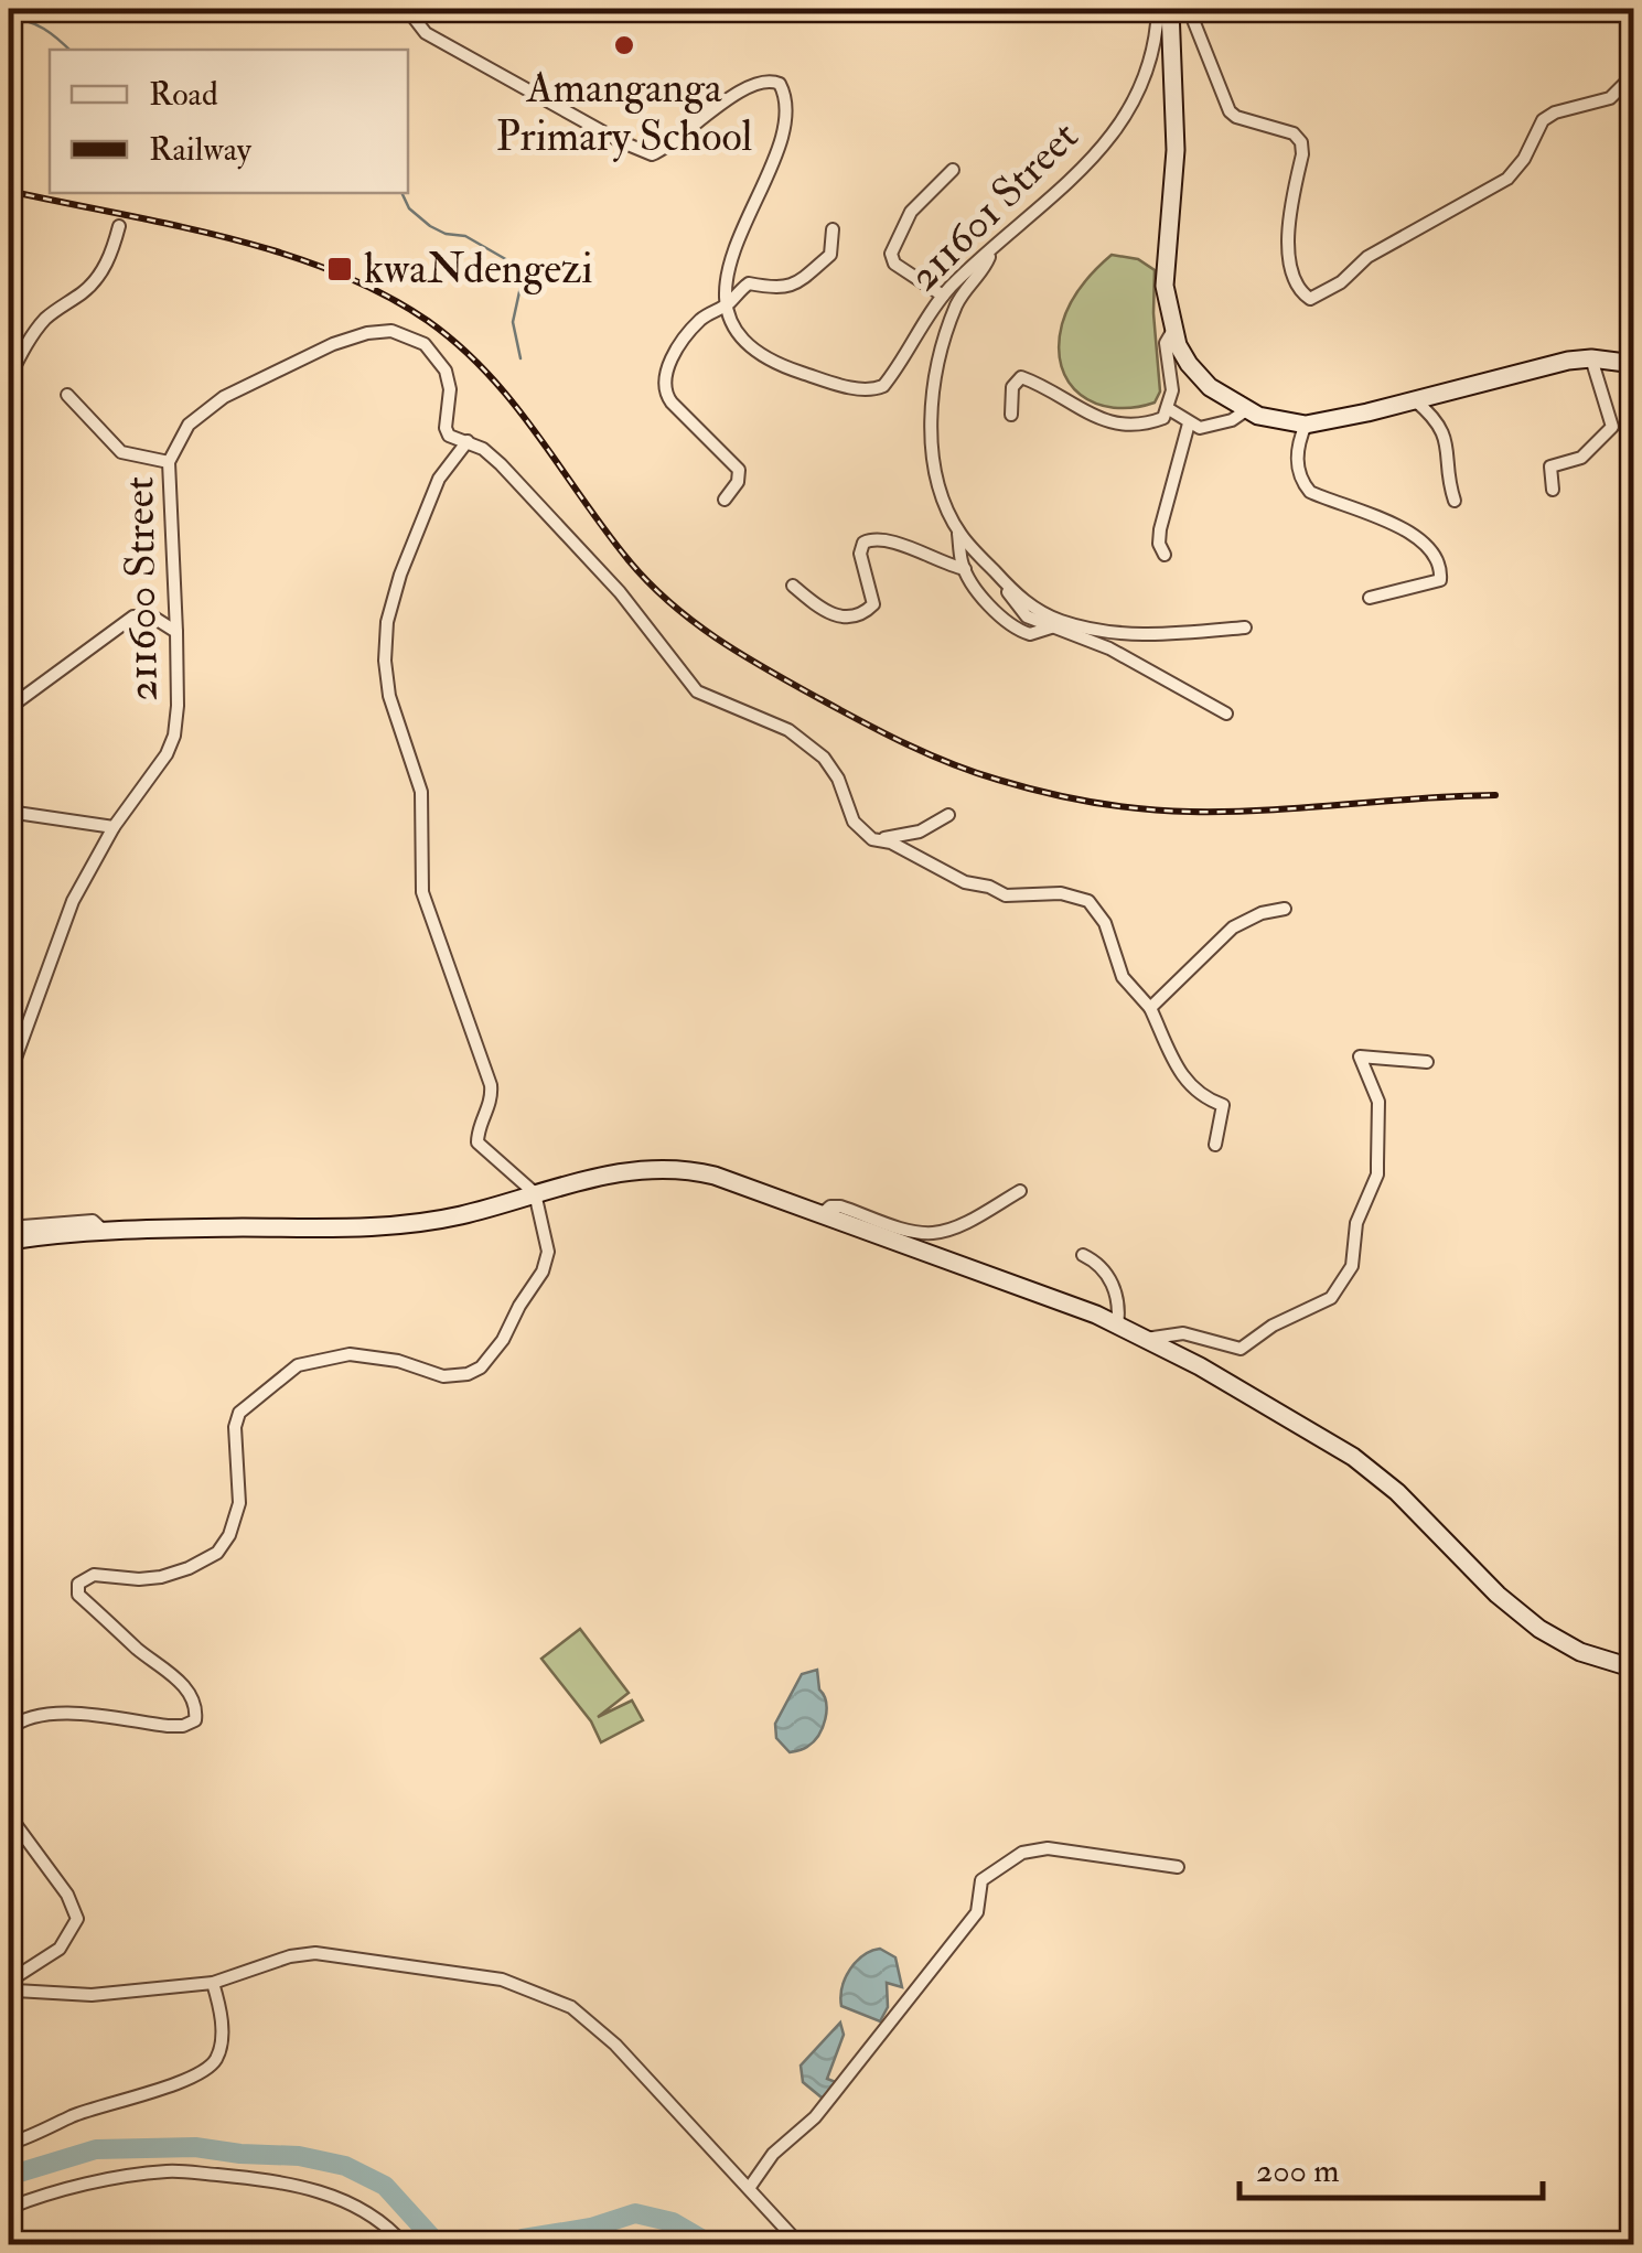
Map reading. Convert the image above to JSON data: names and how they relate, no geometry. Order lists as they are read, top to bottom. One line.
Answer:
{"streets":{"street":["211601 Street","211600 Street"]},"places":{"other":["Amanganga Primary School"],"transit":["kwaNdengezi"]},"legend":["Road","Railway"],"scale_bar":"200 m"}
